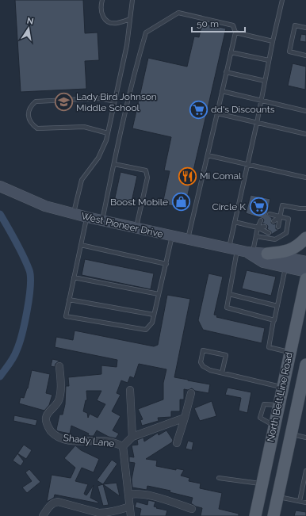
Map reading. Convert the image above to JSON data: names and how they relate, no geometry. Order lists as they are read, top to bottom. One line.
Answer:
{"streets":{"main road":["West Pioneer Drive","North Belt Line Road"],"street":["Shady Lane"]},"places":{"school or university":["Lady Bird Johnson Middle School"],"supermarket":["dd's Discounts","Circle K"],"restaurant":["Mi Comal"],"shop":["Boost Mobile"]},"scale_bar":"50 m","north":"top"}
